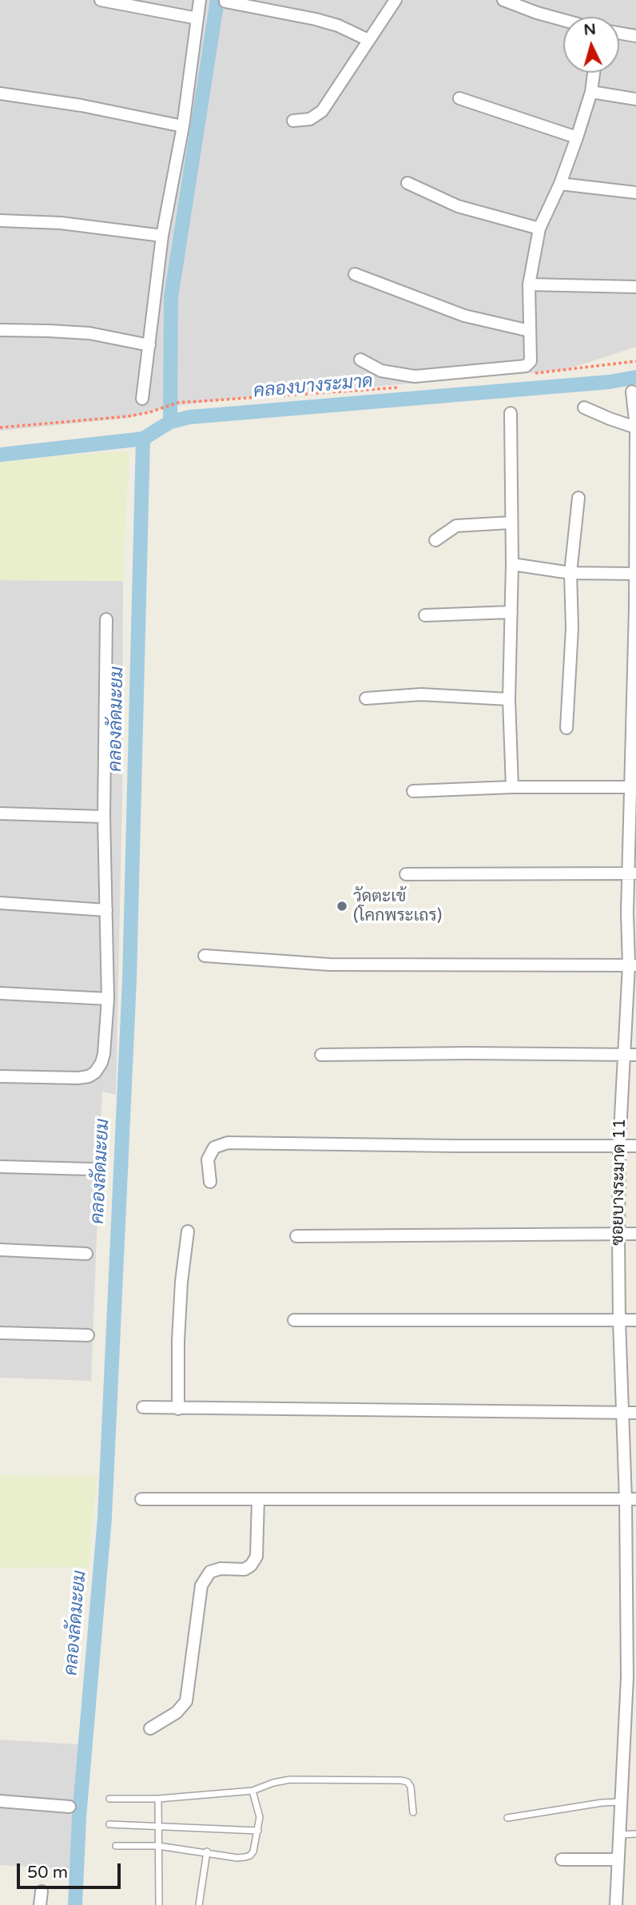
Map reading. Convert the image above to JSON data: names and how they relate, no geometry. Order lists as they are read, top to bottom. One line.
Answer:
{"streets":{"street":["ซอยบางระมาด 11"]},"water":["คลองบางระมาด","คลองลัดมะยม"],"places":["วัดตะเข้ (โคกพระเถร)"],"scale_bar":"50 m","north":"top"}
